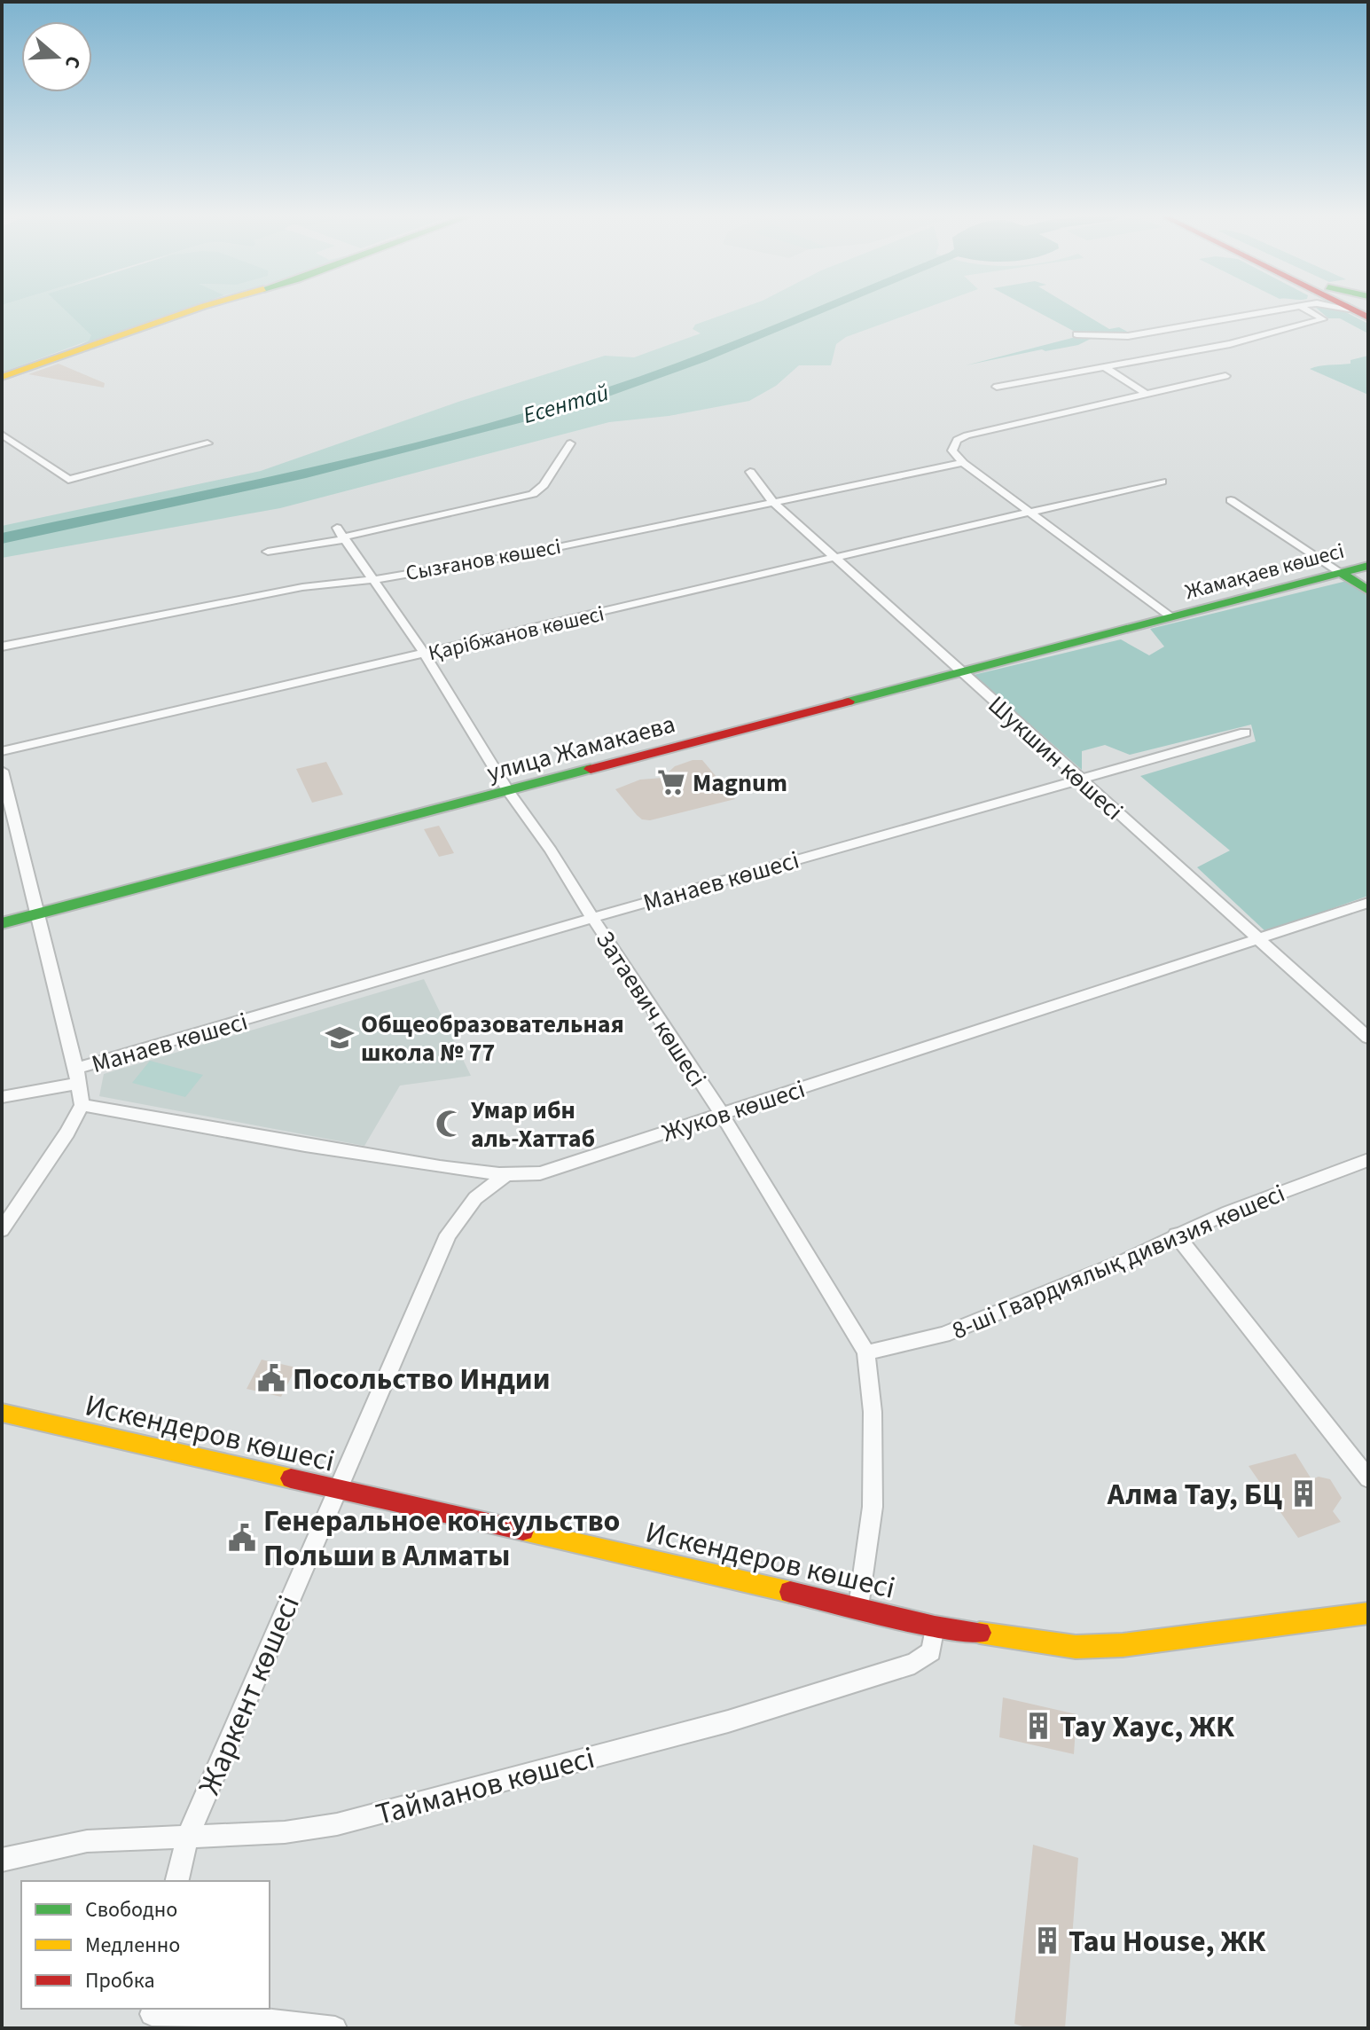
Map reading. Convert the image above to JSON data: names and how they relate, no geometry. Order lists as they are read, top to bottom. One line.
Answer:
{"streets":{"street":["Сызғанов көшесі","Жамақаев көшесі","Қарібжанов көшесі","улица Жамакаева","Шукшин көшесі","Манаев көшесі","Затаевич көшесі","Жуков көшесі","8-ші Гвардиялық дивизия көшесі","Искендеров көшесі","Жаркент көшесі","Тайманов көшесі"]},"crossings":[["Сызғанов көшесі","Шукшин көшесі"],["Сызғанов көшесі","Затаевич көшесі"],["Жамақаев көшесі","улица Жамакаева"],["Қарібжанов көшесі","Шукшин көшесі"],["Қарібжанов көшесі","Затаевич көшесі"],["улица Жамакаева","Шукшин көшесі"],["улица Жамакаева","Затаевич көшесі"],["Шукшин көшесі","Манаев көшесі"],["Шукшин көшесі","Жуков көшесі"],["Манаев көшесі","Затаевич көшесі"],["Затаевич көшесі","Жуков көшесі"],["Затаевич көшесі","8-ші Гвардиялық дивизия көшесі"],["Затаевич көшесі","Искендеров көшесі"],["Жуков көшесі","Жаркент көшесі"],["Искендеров көшесі","Жаркент көшесі"],["Искендеров көшесі","Тайманов көшесі"],["Жаркент көшесі","Тайманов көшесі"]],"water":["Есентай"],"places":{"supermarket":["Magnum"],"school or university":["Общеобразовательная школа № 77"],"mosque":["Умар ибн аль-Хаттаб"],"public building":["Посольство Индии","Генеральное консульство Польши в Алматы"],"building":["Алма Тау, БЦ","Тау Хаус, ЖК","Tau House, ЖК"]},"legend":["Свободно","Медленно","Пробка"],"north":"right"}
